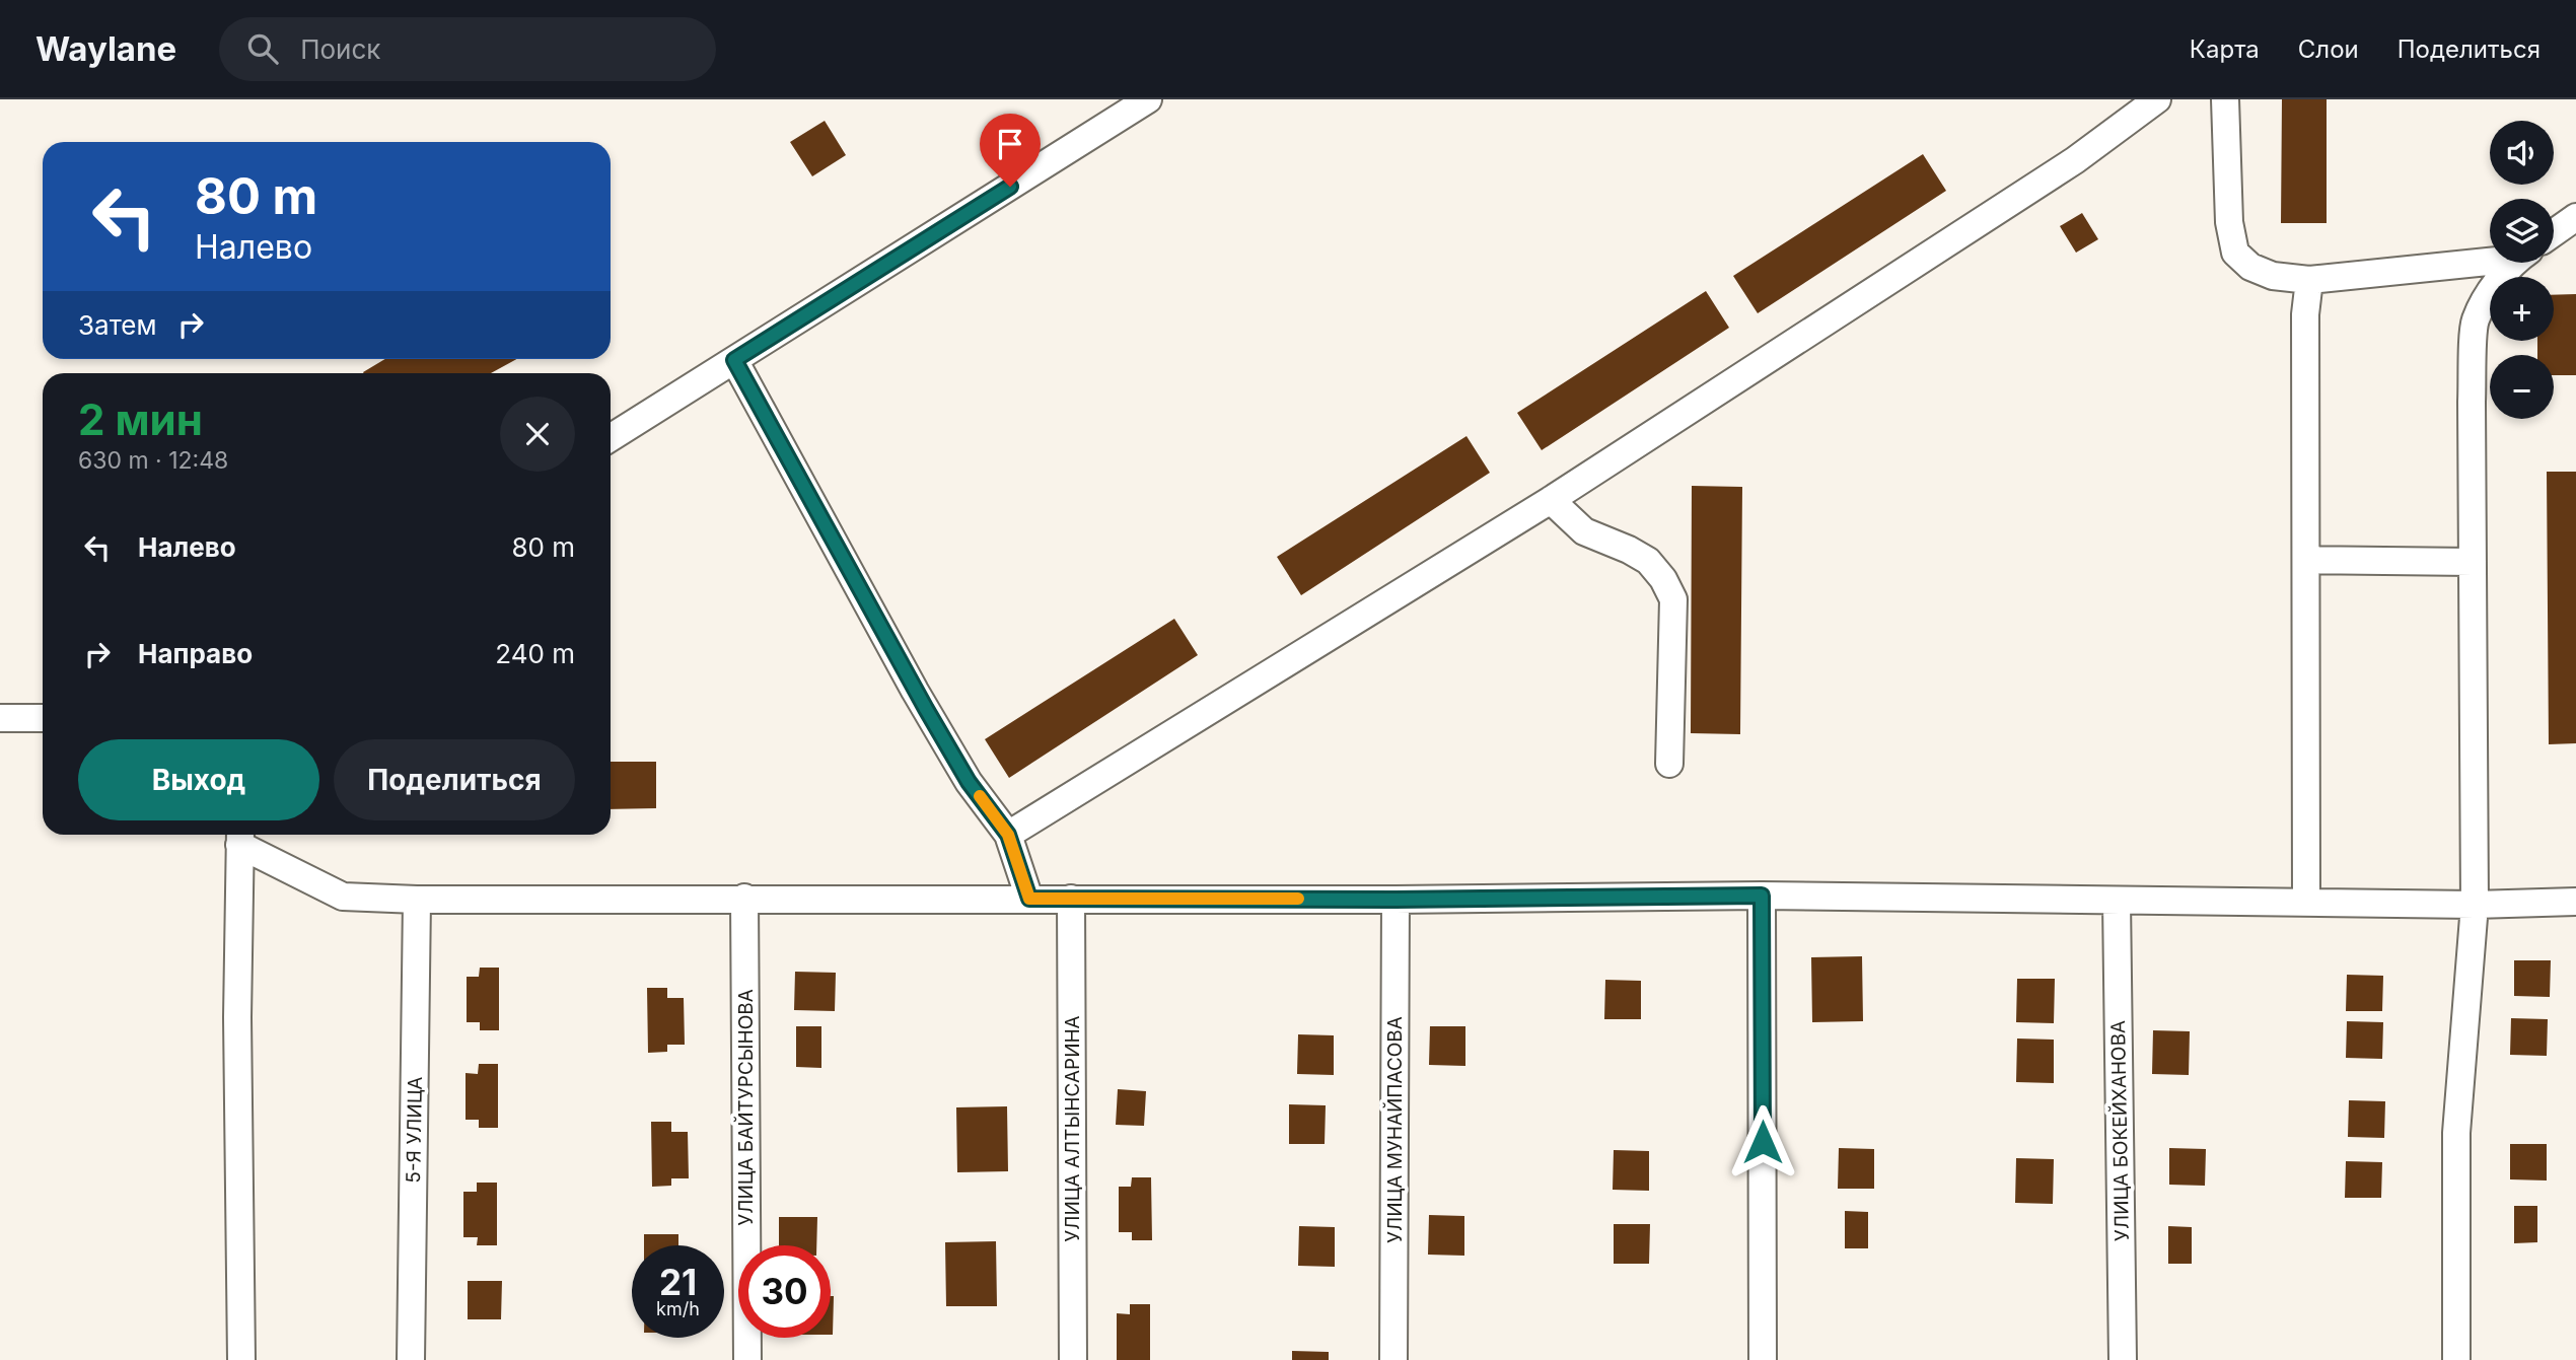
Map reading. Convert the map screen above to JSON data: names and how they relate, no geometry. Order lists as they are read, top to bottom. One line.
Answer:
{"streets":{"street":["УЛИЦА БАЙТУРСЫНОВА","УЛИЦА АЛТЫНСАРИНА","5-Я УЛИЦА","УЛИЦА МУНАЙПАСОВА","УЛИЦА БОКЕЙХАНОВА"]},"page":{"header":"Waylane","search":"Поиск","nav":["Карта","Слои","Поделиться"],"map_buttons":["+","−"],"turn":["80 m","Налево"],"then":"Затем","heading":["2 мин","630 m · 12:48"],"list":[{"name":"Налево","value":"80 m"},{"name":"Направо","value":"240 m"}],"buttons":["Выход","Поделиться"],"speed":"21 km/h","limit":"30"}}
